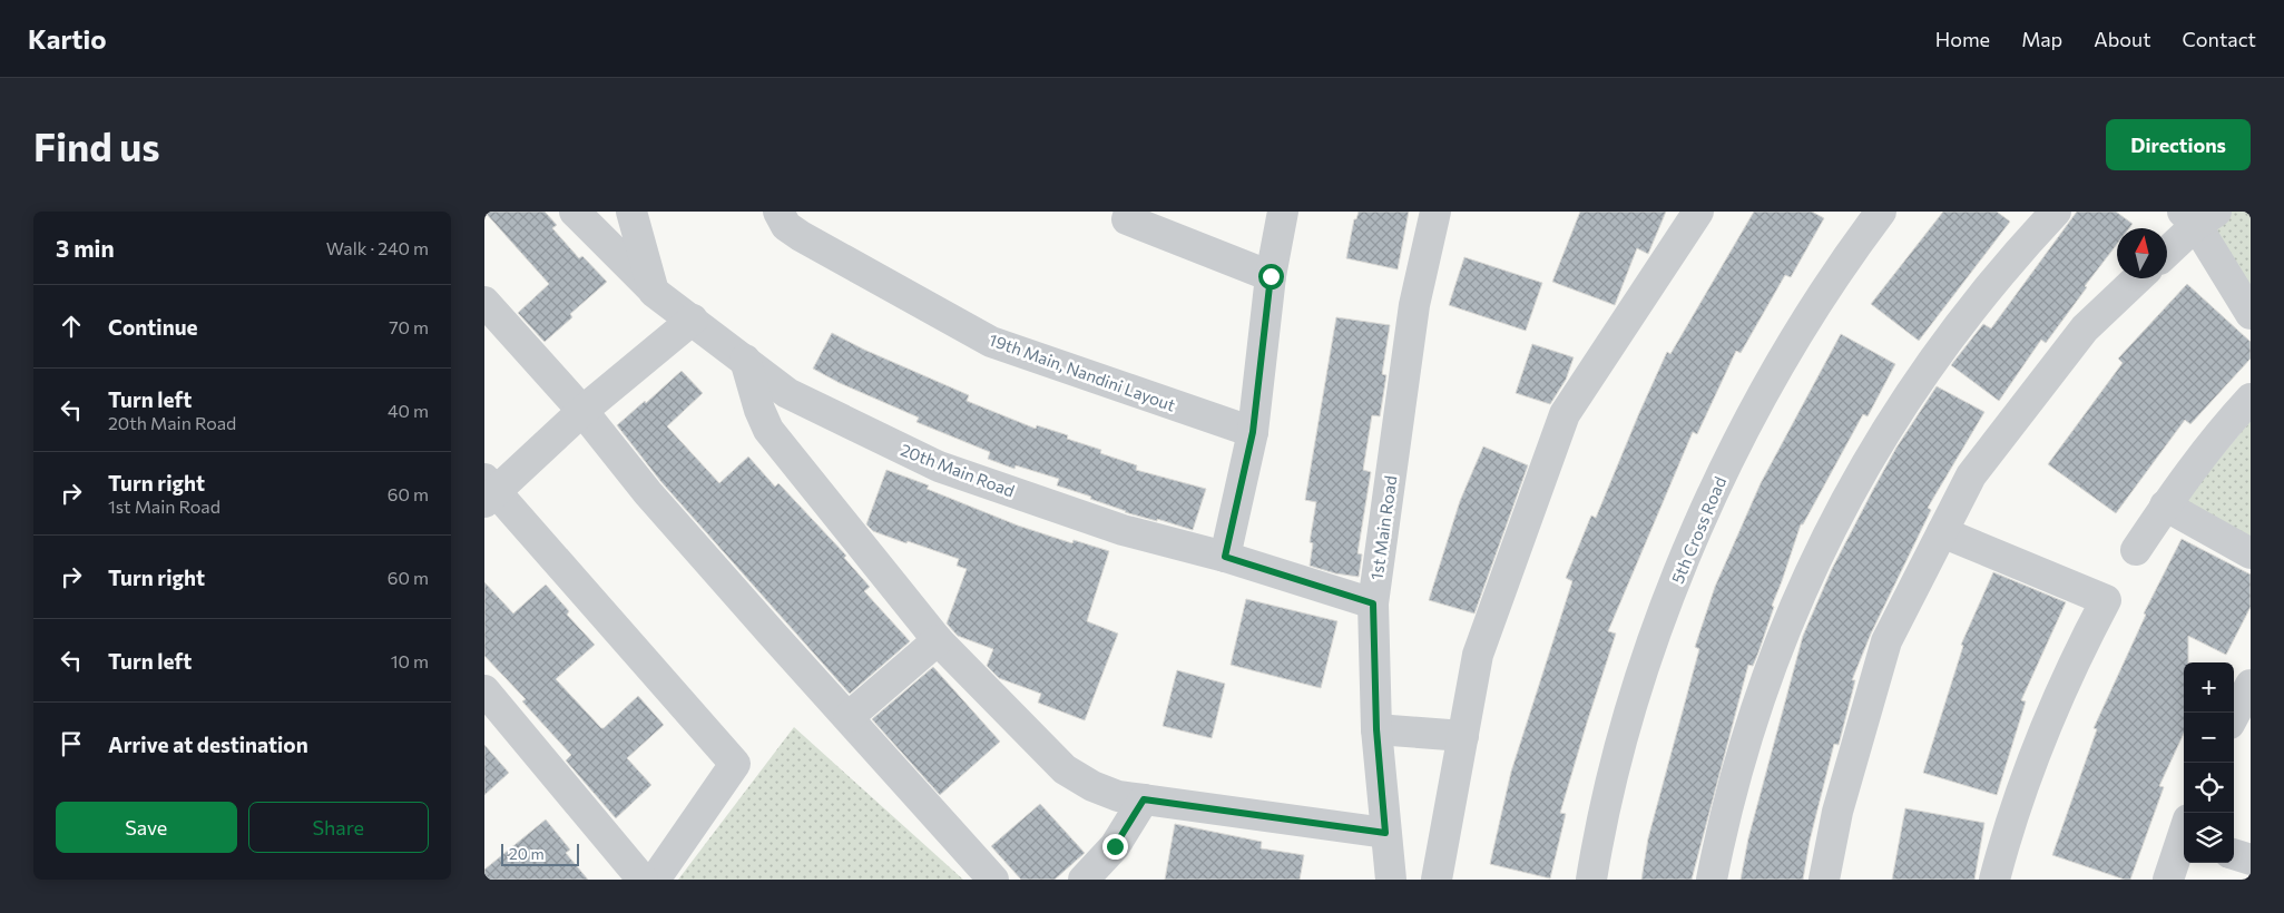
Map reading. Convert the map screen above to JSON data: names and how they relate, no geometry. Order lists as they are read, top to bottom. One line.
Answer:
{"streets":{"street":["19th Main, Nandini Layout","20th Main Road","1st Main Road","5th Cross Road"]},"crossings":[["20th Main Road","1st Main Road"]],"scale_bar":"20 m","north":"top","page":{"header":"Kartio","nav":["Home","Map","About","Contact"],"buttons":["Directions",["Save","Share"]],"title":"Find us","heading":["3 min","Walk · 240 m"],"list":[["Continue","70 m"],["Turn left","20th Main Road","40 m"],["Turn right","1st Main Road","60 m"],["Turn right","60 m"],["Turn left","10 m"],"Arrive at destination"],"map_buttons":["+","−"],"scale":"20 m"}}
